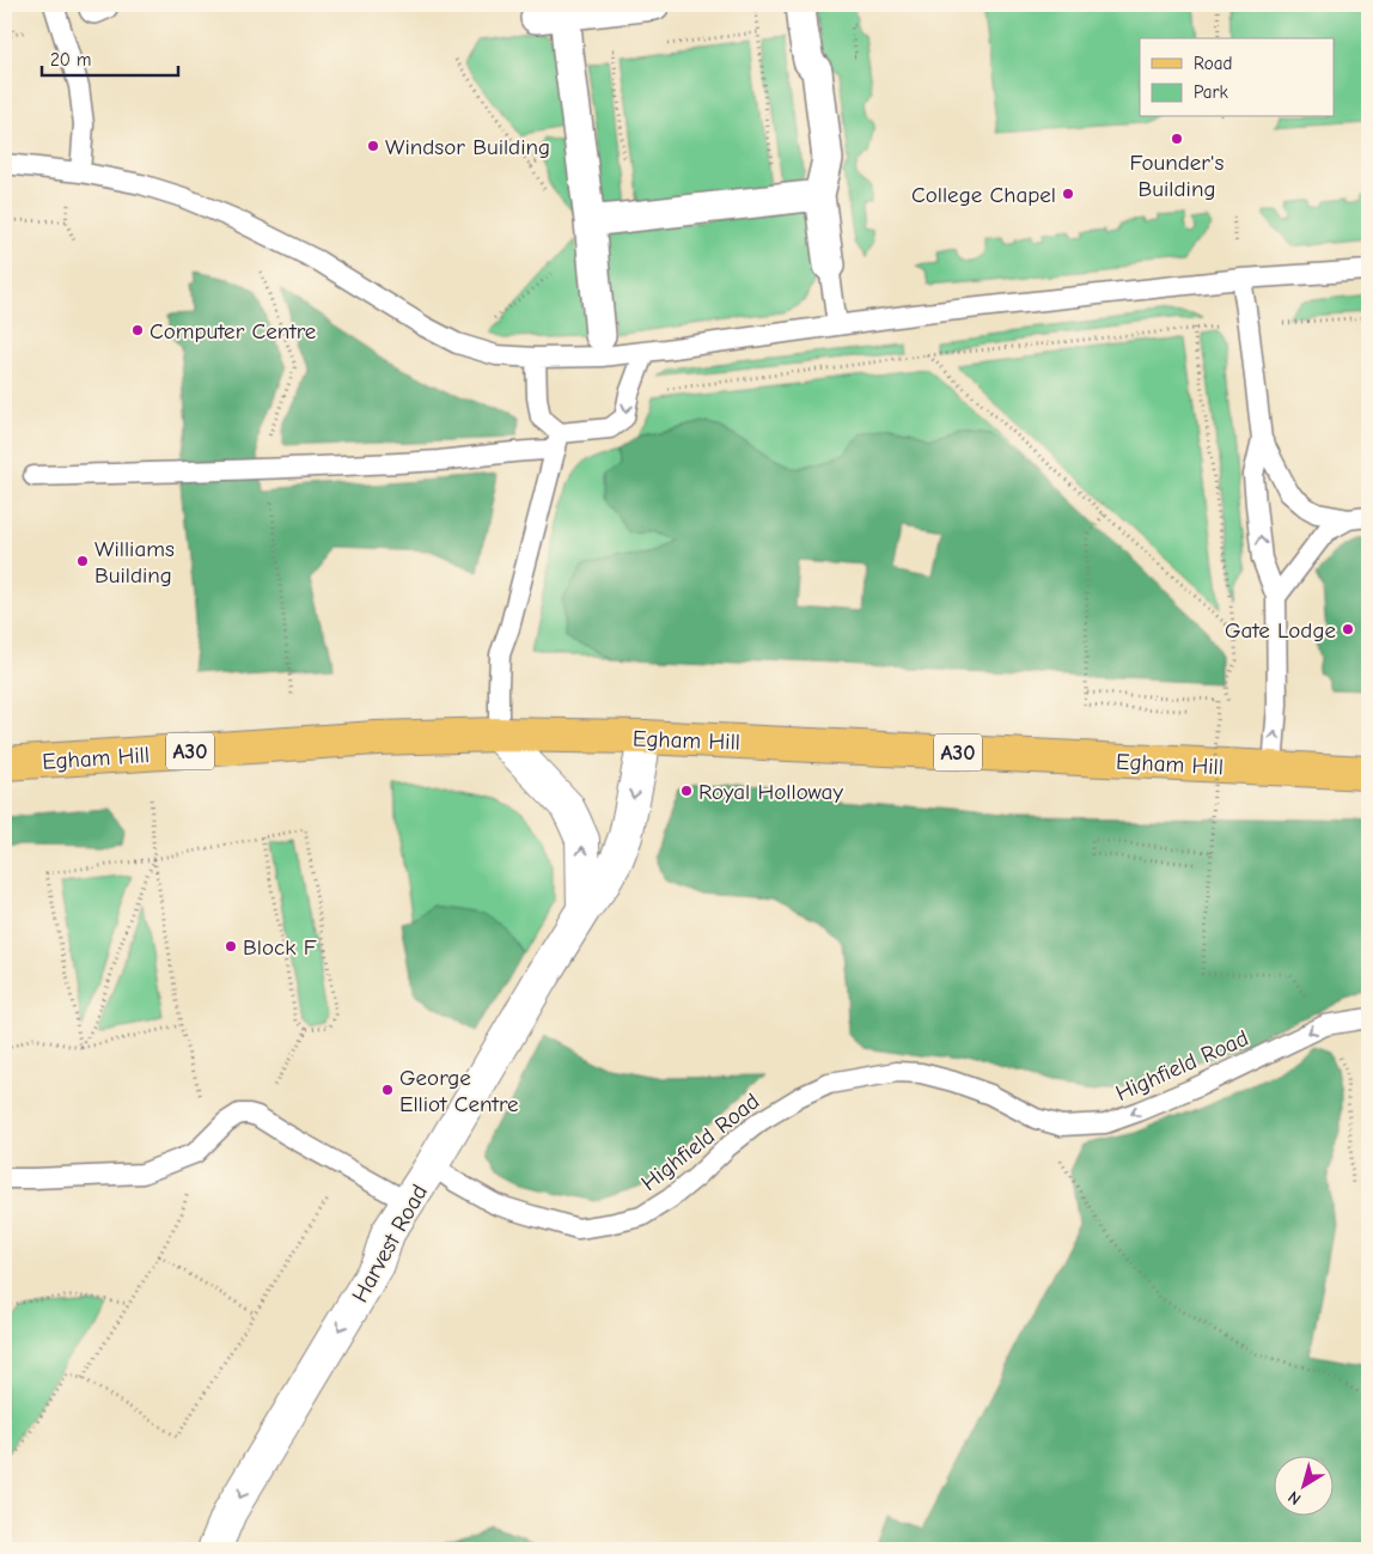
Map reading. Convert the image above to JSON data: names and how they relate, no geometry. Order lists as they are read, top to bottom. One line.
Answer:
{"streets":{"main road":["Egham Hill","A30"],"street":["Harvest Road"],"lane":["Highfield Road"]},"crossings":[["Egham Hill","Harvest Road"],["Highfield Road","Harvest Road"]],"one_way":["Harvest Road"],"places":["Founder's Building","Windsor Building","College Chapel","Computer Centre","Williams Building","Gate Lodge","Royal Holloway","Block F","George Elliot Centre"],"legend":["Road","Park"],"scale_bar":"20 m","north":"bottom left"}
